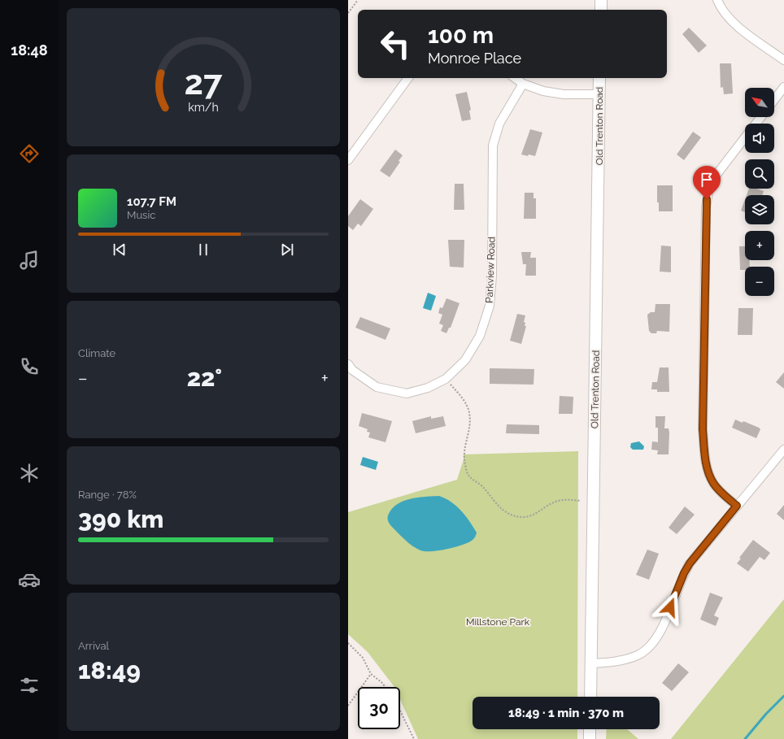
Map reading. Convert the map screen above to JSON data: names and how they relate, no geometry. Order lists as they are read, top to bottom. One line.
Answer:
{"streets":{"main road":["Old Trenton Road"],"street":["Parkview Road"]},"parks":["Millstone Park"],"north":"top left","page":{"tabs":"18:48","turn":["100 m","Monroe Place"],"map_buttons":["+","−"],"song":["107.7 FM","Music"],"tile":["Climate",["Range · 78%","390 km"],["Arrival","18:49"]],"heat":["−","22°","+"],"limit":"30","trip":"18:49 · 1 min · 370 m","gauge":["27","km/h"]}}
